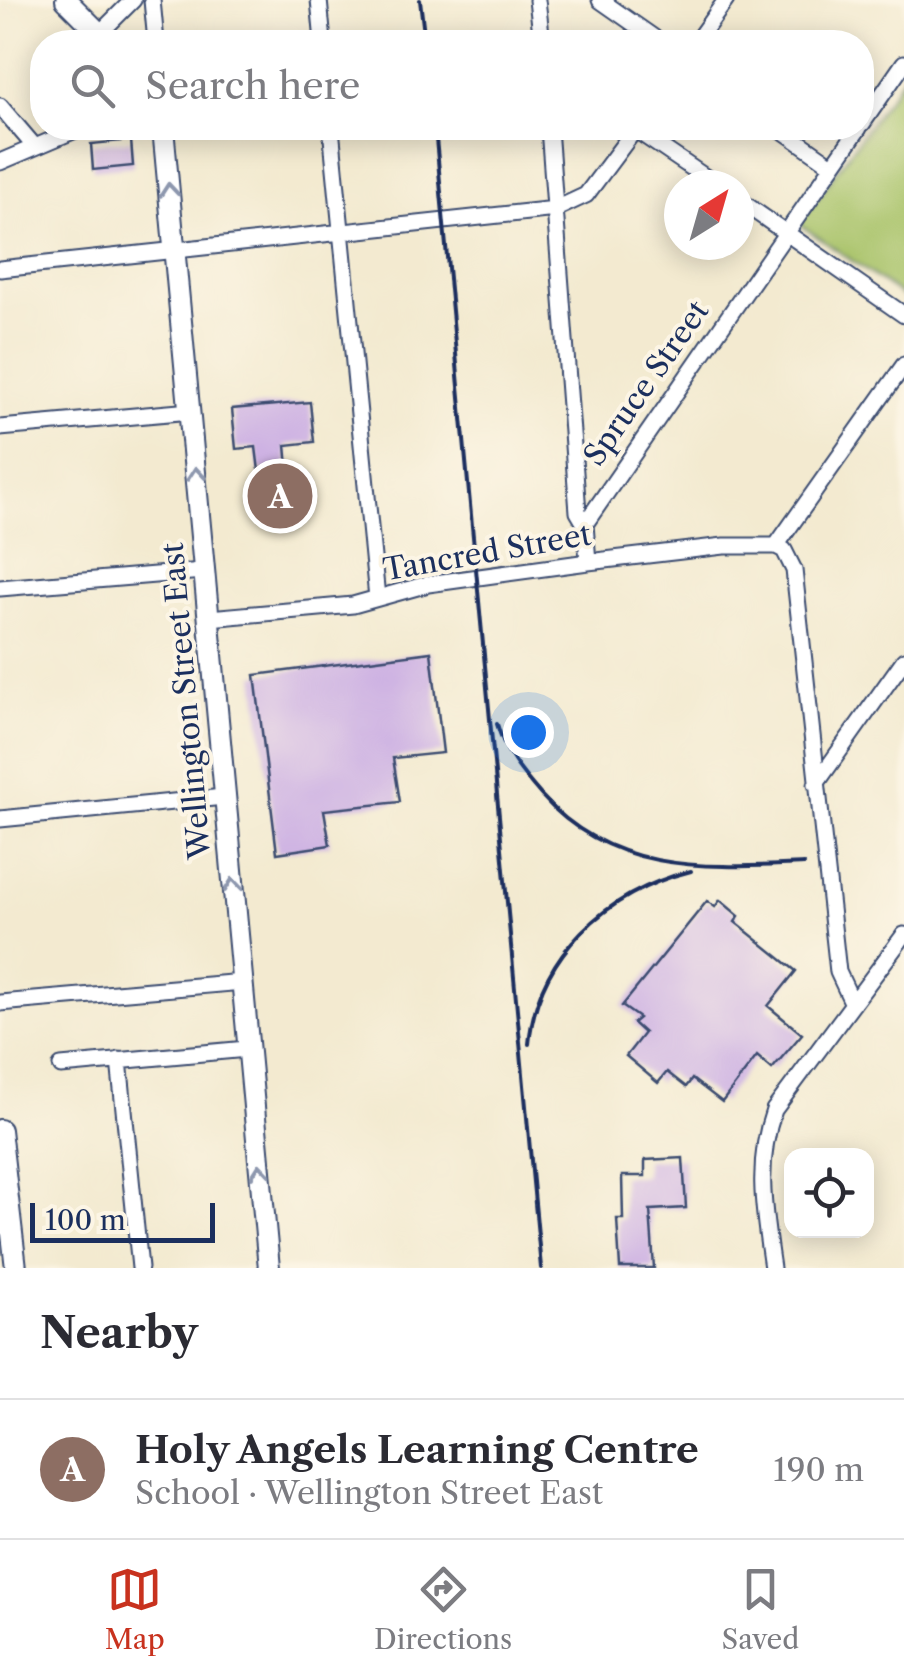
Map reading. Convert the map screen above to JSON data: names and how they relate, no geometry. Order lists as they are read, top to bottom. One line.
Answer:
{"streets":{"main road":["Wellington Street East"],"street":["Spruce Street","Tancred Street"]},"crossings":[["Tancred Street","Wellington Street East"]],"one_way":["Wellington Street East"],"scale_bar":"100 m","north":"top right","page":{"search":"Search here","pins":"A","scale":"100 m","heading":"Nearby","list":[{"mark":"A","name":"Holy Angels Learning Centre","note":"School · Wellington Street East","value":"190 m"}],"nav":["Map","Directions","Saved"]}}
